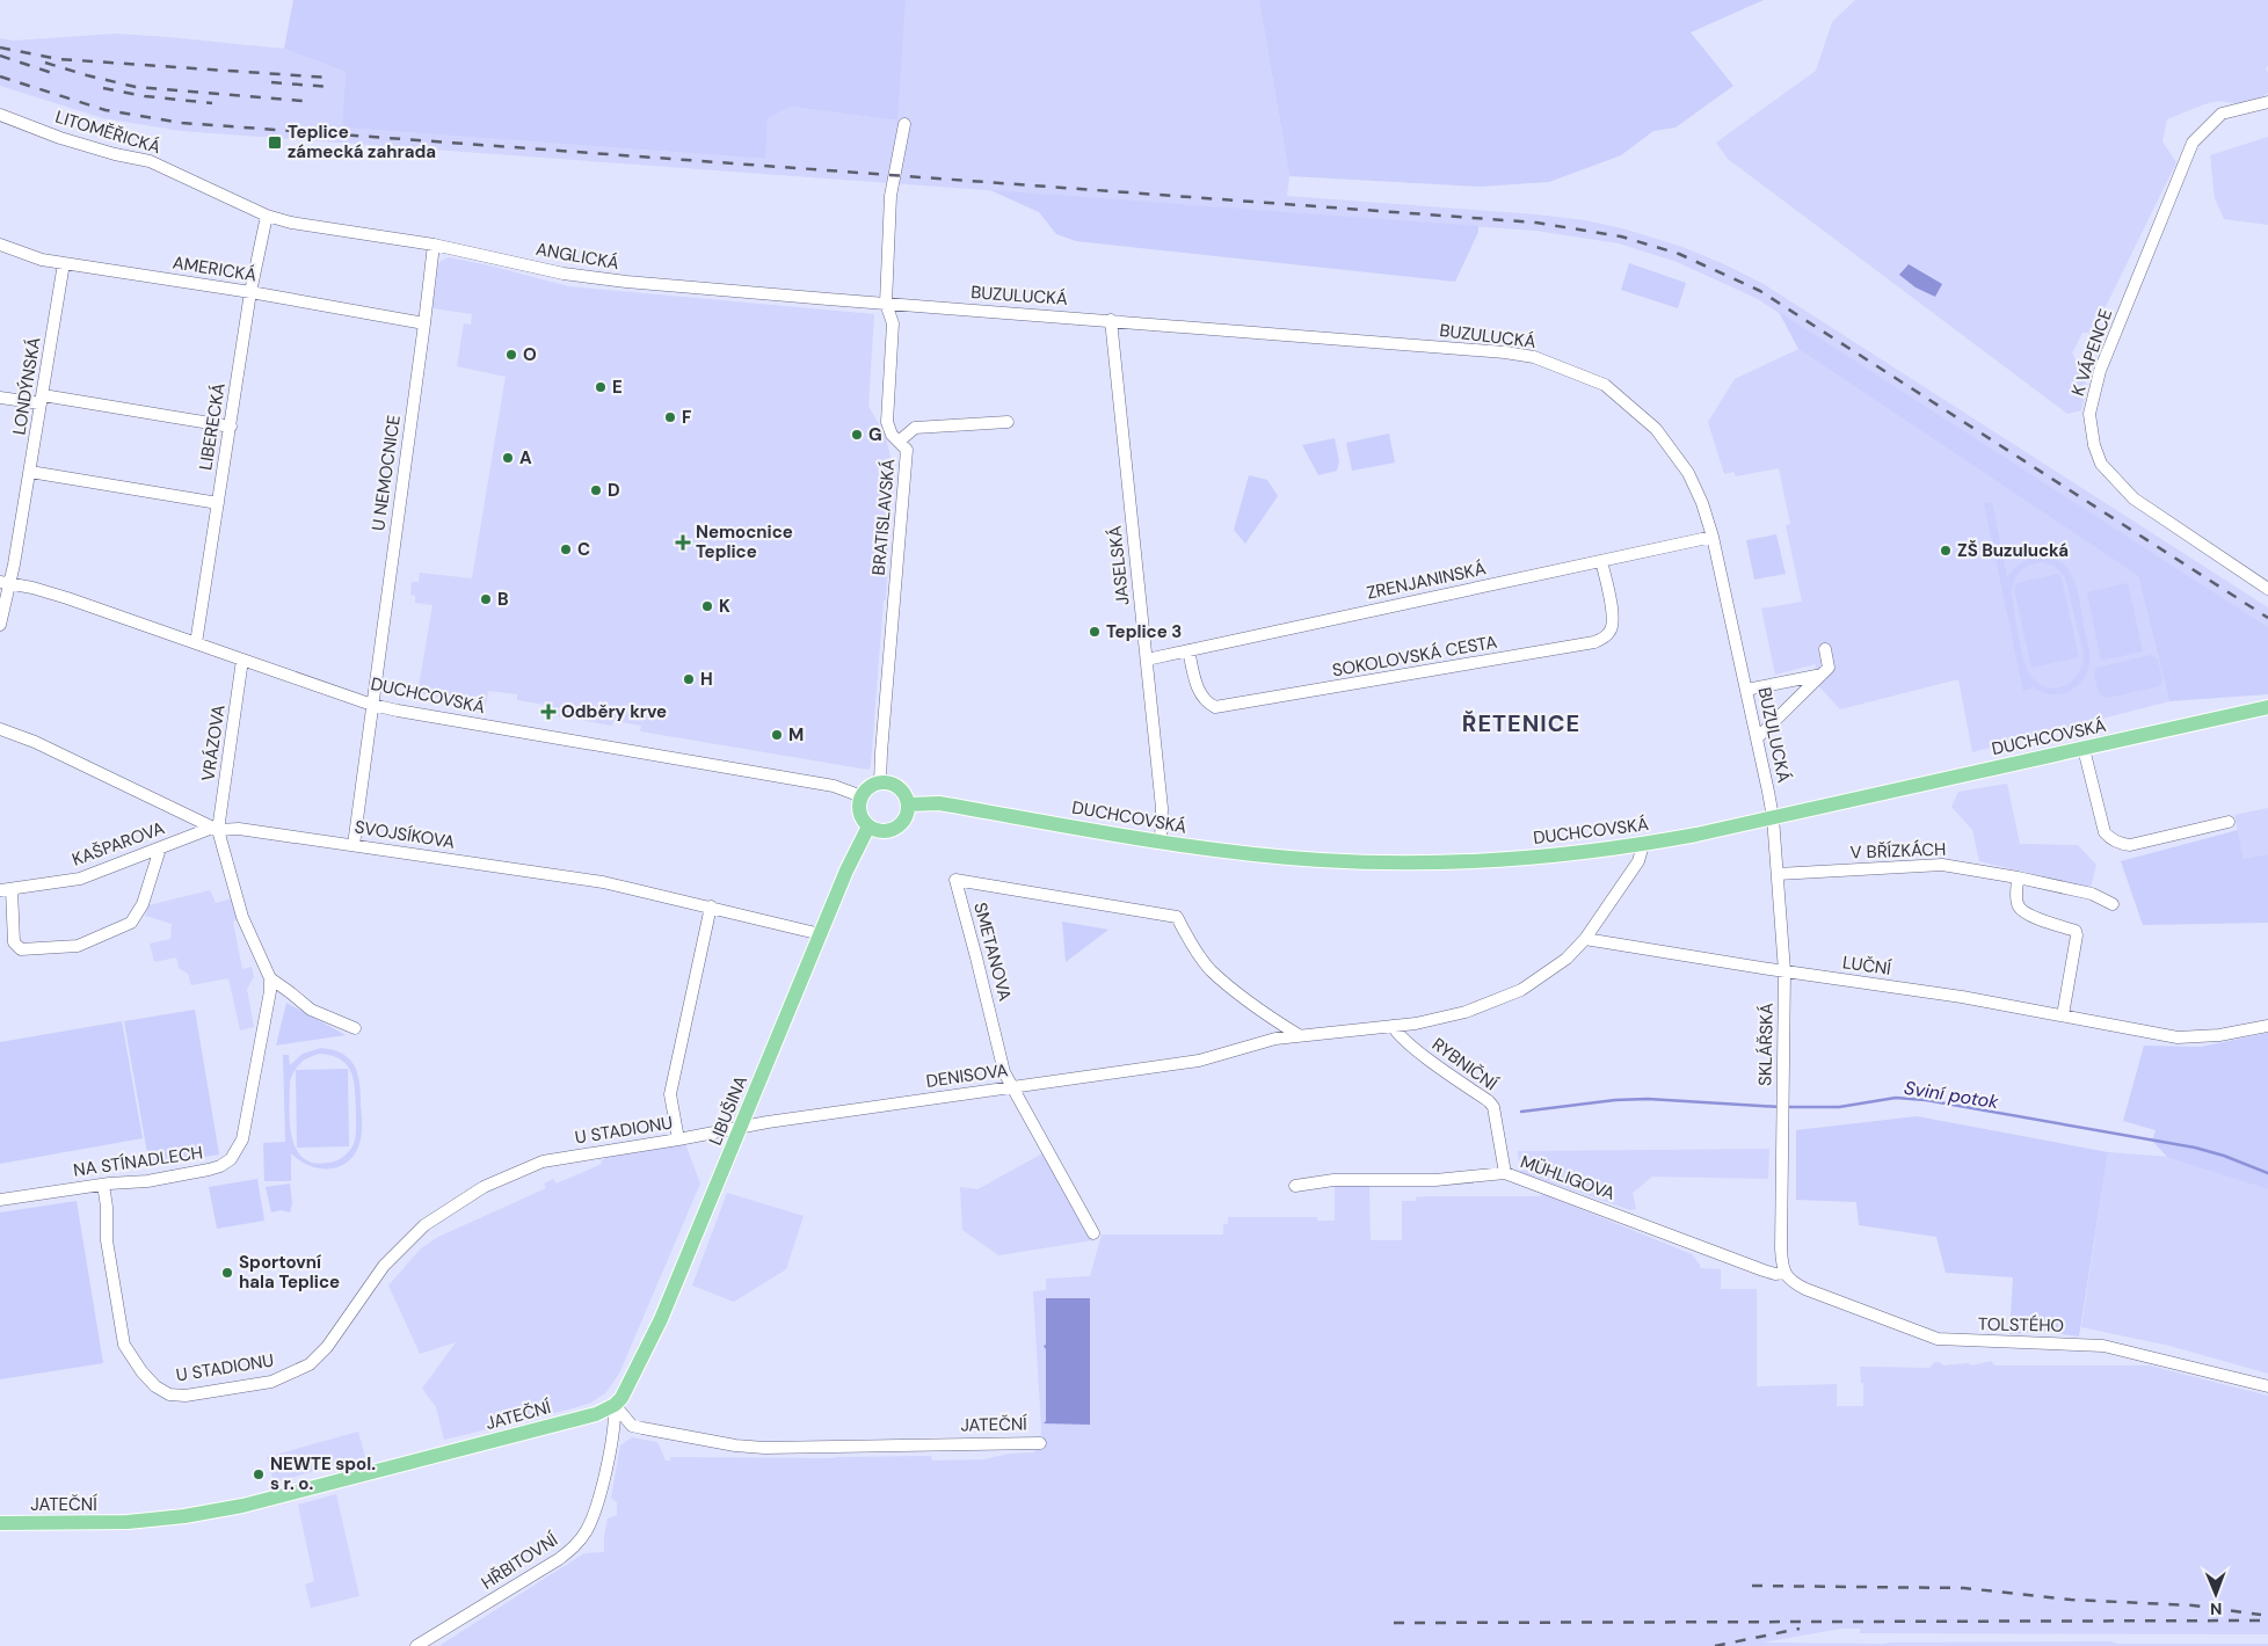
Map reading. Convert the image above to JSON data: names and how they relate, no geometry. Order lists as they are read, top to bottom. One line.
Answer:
{"streets":{"main road":["DUCHCOVSKÁ","LIBUŠINA","JATEČNÍ"],"street":["LITOMĚŘICKÁ","ANGLICKÁ","AMERICKÁ","BUZULUCKÁ","K VÁPENCE","LONDÝNSKÁ","LIBERECKÁ","U NEMOCNICE","BRATISLAVSKÁ","JASELSKÁ","ZRENJANINSKÁ","SOKOLOVSKÁ CESTA","VRÁZOVA","SVOJSÍKOVA","KAŠPAROVA","V BŘÍZKÁCH","SMETANOVA","LUČNÍ","SKLÁŘSKÁ","RYBNIČNÍ","DENISOVA","U STADIONU","NA STÍNADLECH","MÜHLIGOVA","TOLSTÉHO","HŘBITOVNÍ"]},"crossings":[["LITOMĚŘICKÁ","ANGLICKÁ"],["LITOMĚŘICKÁ","LIBERECKÁ"],["ANGLICKÁ","BUZULUCKÁ"],["ANGLICKÁ","LIBERECKÁ"],["ANGLICKÁ","U NEMOCNICE"],["ANGLICKÁ","BRATISLAVSKÁ"],["AMERICKÁ","LONDÝNSKÁ"],["AMERICKÁ","LIBERECKÁ"],["AMERICKÁ","U NEMOCNICE"],["BUZULUCKÁ","BRATISLAVSKÁ"],["BUZULUCKÁ","JASELSKÁ"],["BUZULUCKÁ","ZRENJANINSKÁ"],["BUZULUCKÁ","DUCHCOVSKÁ"],["BUZULUCKÁ","SKLÁŘSKÁ"],["LONDÝNSKÁ","DUCHCOVSKÁ"],["LIBERECKÁ","DUCHCOVSKÁ"],["U NEMOCNICE","DUCHCOVSKÁ"],["U NEMOCNICE","SVOJSÍKOVA"],["BRATISLAVSKÁ","DUCHCOVSKÁ"],["BRATISLAVSKÁ","LIBUŠINA"],["JASELSKÁ","ZRENJANINSKÁ"],["JASELSKÁ","DUCHCOVSKÁ"],["ZRENJANINSKÁ","SOKOLOVSKÁ CESTA"],["DUCHCOVSKÁ","VRÁZOVA"],["DUCHCOVSKÁ","SKLÁŘSKÁ"],["DUCHCOVSKÁ","DENISOVA"],["DUCHCOVSKÁ","LIBUŠINA"],["VRÁZOVA","SVOJSÍKOVA"],["VRÁZOVA","KAŠPAROVA"],["SVOJSÍKOVA","KAŠPAROVA"],["SVOJSÍKOVA","LIBUŠINA"],["V BŘÍZKÁCH","SKLÁŘSKÁ"],["SMETANOVA","DENISOVA"],["LUČNÍ","SKLÁŘSKÁ"],["LUČNÍ","DENISOVA"],["SKLÁŘSKÁ","MÜHLIGOVA"],["SKLÁŘSKÁ","TOLSTÉHO"],["RYBNIČNÍ","DENISOVA"],["RYBNIČNÍ","MÜHLIGOVA"],["DENISOVA","LIBUŠINA"],["DENISOVA","U STADIONU"],["LIBUŠINA","U STADIONU"],["LIBUŠINA","JATEČNÍ"],["LIBUŠINA","HŘBITOVNÍ"],["U STADIONU","NA STÍNADLECH"],["MÜHLIGOVA","TOLSTÉHO"],["JATEČNÍ","HŘBITOVNÍ"]],"districts":["ŘETENICE"],"water":["Sviní potok"],"places":{"transit":["Teplice zámecká zahrada"],"other":["O","E","F","G","A","D","C","ZŠ Buzulucká","B","K","Teplice 3","H","M","Sportovní hala Teplice","NEWTE spol. s r. o."],"health":["Nemocnice Teplice","Odběry krve"]},"north":"bottom"}
